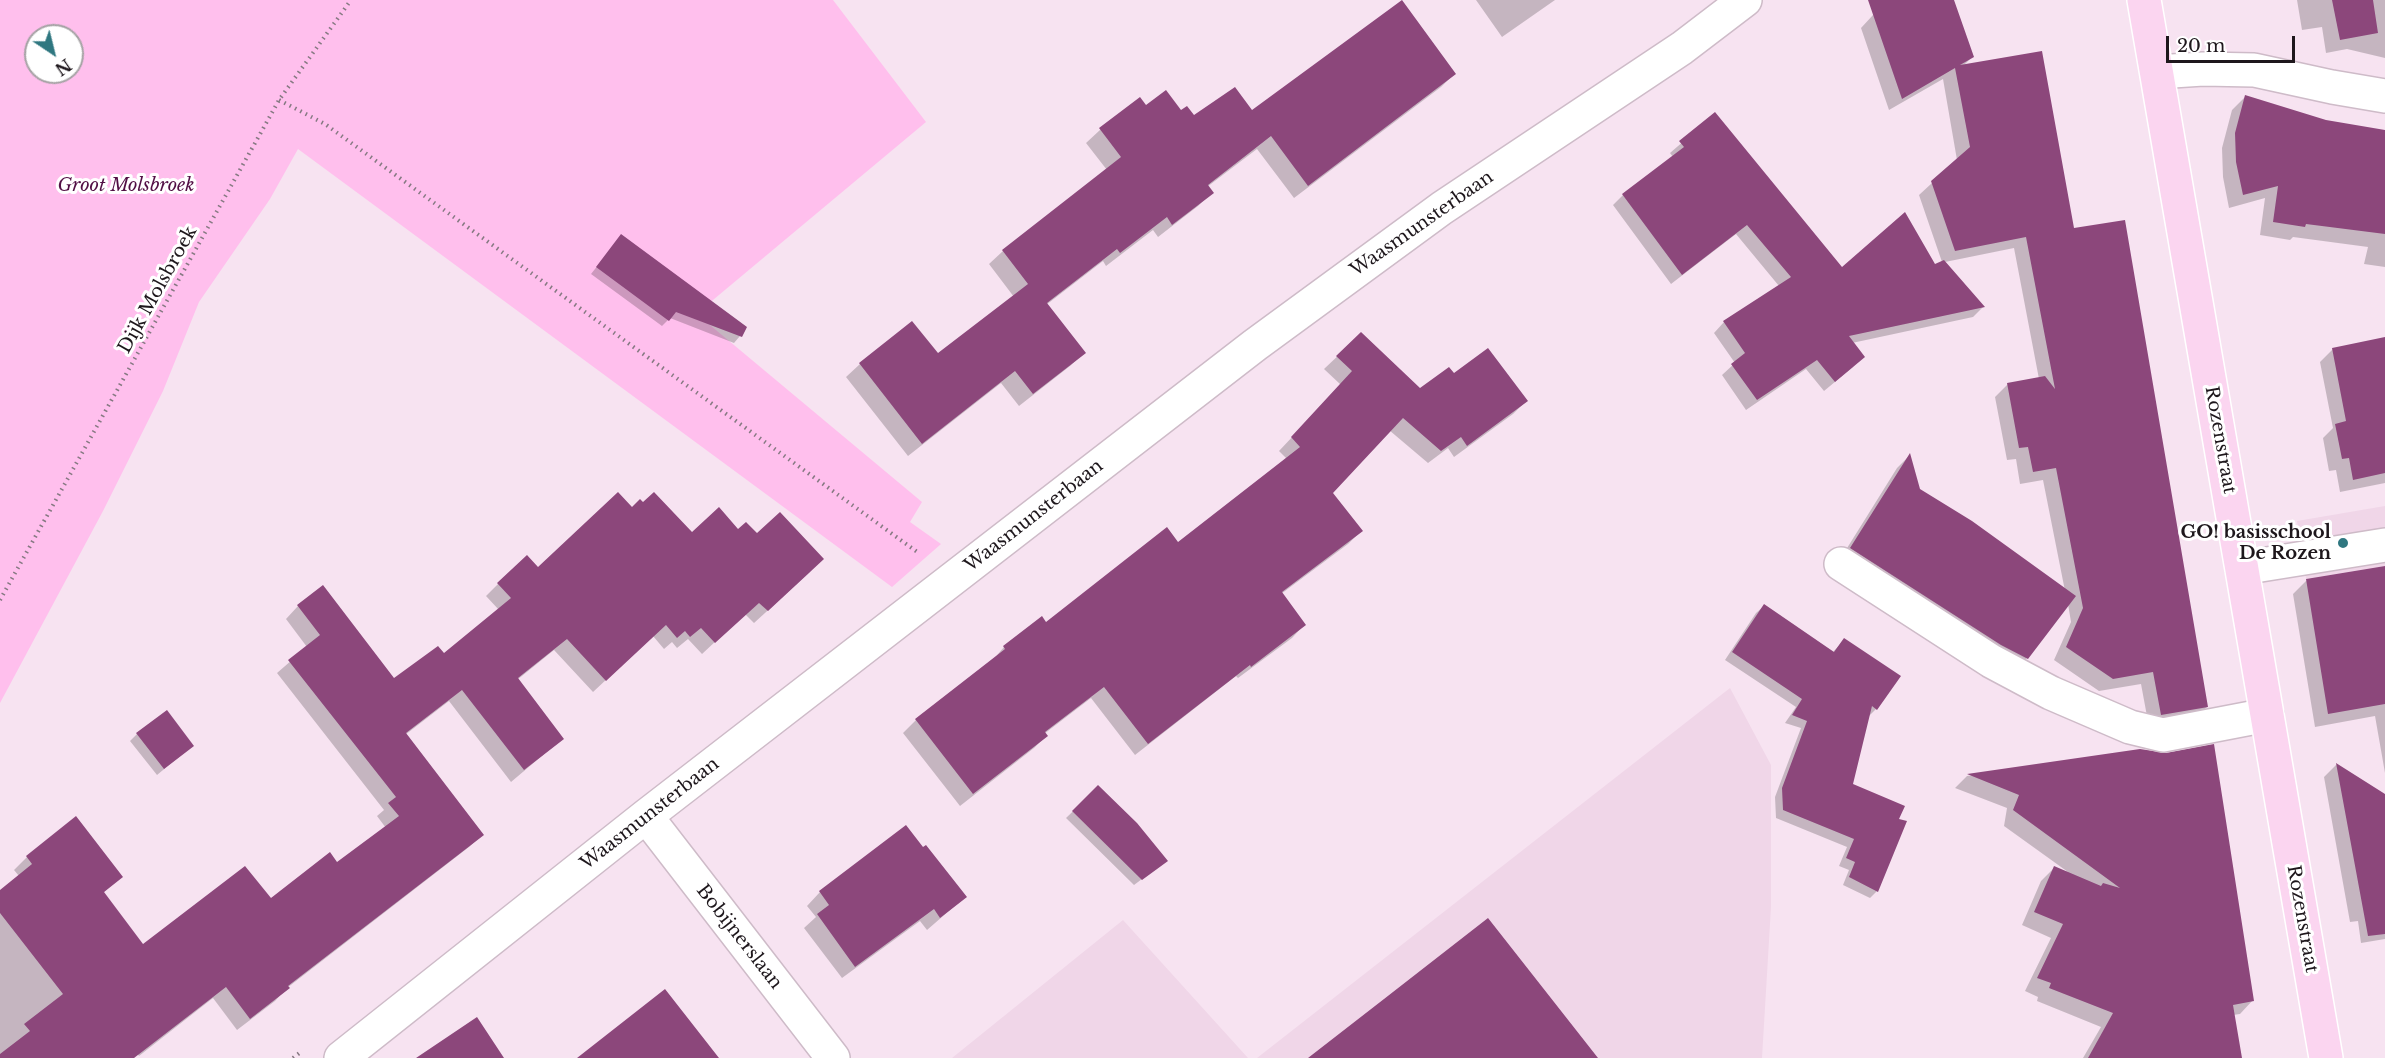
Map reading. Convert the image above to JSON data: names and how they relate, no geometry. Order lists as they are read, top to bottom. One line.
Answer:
{"streets":{"main road":["Rozenstraat"],"street":["Waasmunsterbaan","Bobijnerslaan"],"path":["Dijk Molsbroek"]},"crossings":[["Waasmunsterbaan","Bobijnerslaan"]],"parks":["Groot Molsbroek"],"places":["GO! basisschool De Rozen"],"scale_bar":"20 m","north":"bottom right"}
